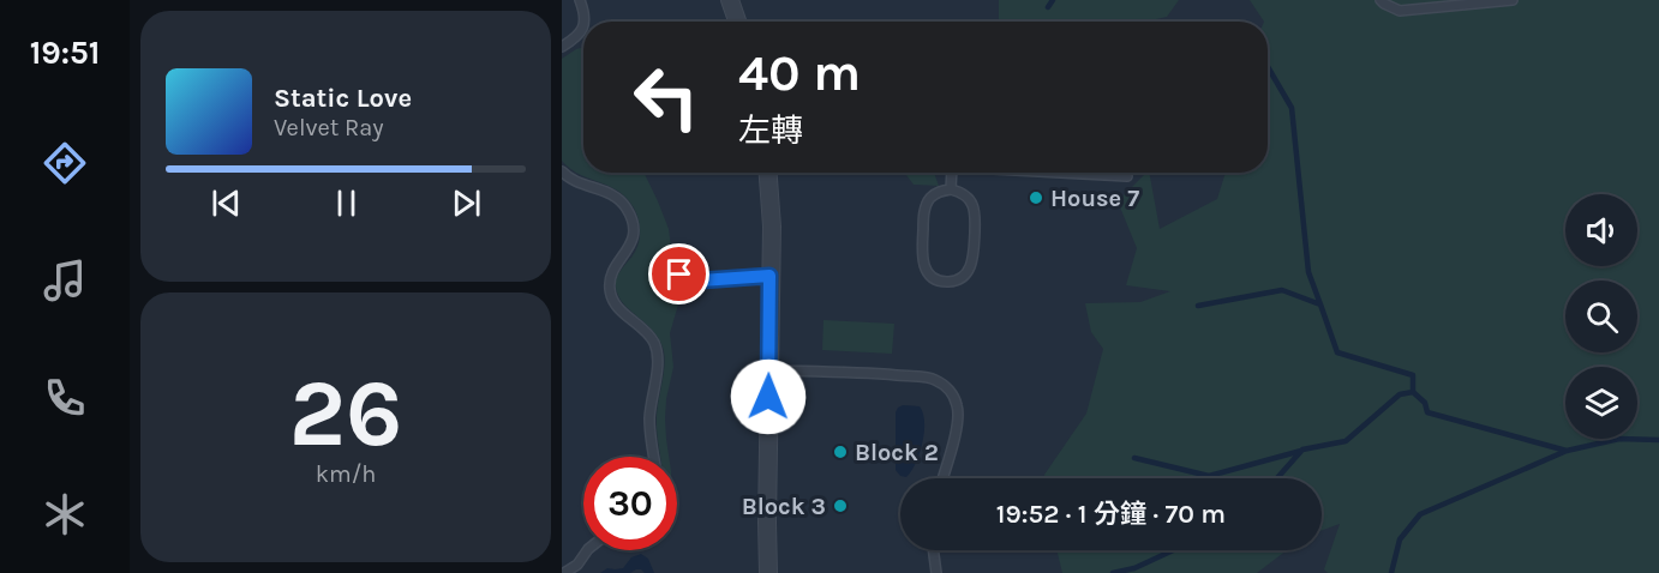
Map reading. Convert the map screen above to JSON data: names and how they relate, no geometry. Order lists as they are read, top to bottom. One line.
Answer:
{"places":["House 7","Block 2","Block 3"],"page":{"tabs":"19:51","turn":["40 m","左轉"],"song":["Static Love","Velvet Ray"],"tile":["26","km/h"],"limit":"30","trip":"19:52 · 1 分鐘 · 70 m"}}
